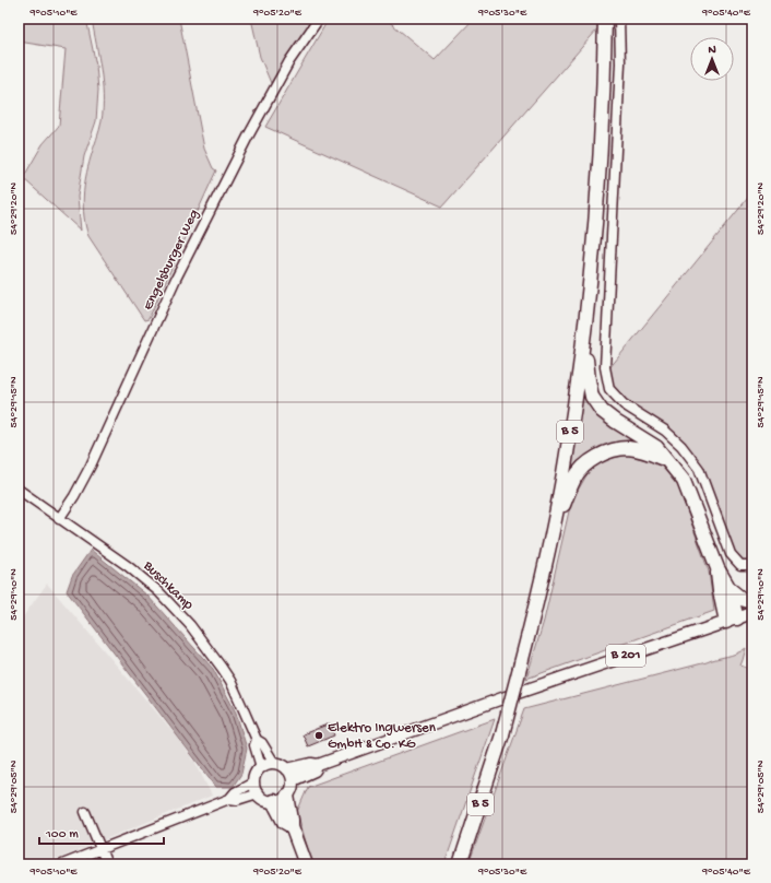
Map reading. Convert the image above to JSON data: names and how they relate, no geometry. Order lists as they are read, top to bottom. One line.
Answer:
{"streets":{"highway":["B 5"],"main road":["B 201"],"street":["Engelsburger Weg","Buschkamp"]},"crossings":[["Engelsburger Weg","Buschkamp"],["Buschkamp","B 201"]],"places":["Elektro Ingwersen GmbH & Co. KG"],"scale_bar":"100 m","north":"top","coordinates":["9°05'10\"E","9°05'20\"E","9°05'30\"E","9°05'40\"E","54°29'20\"N","54°29'15\"N","54°29'10\"N","54°29'05\"N"]}
